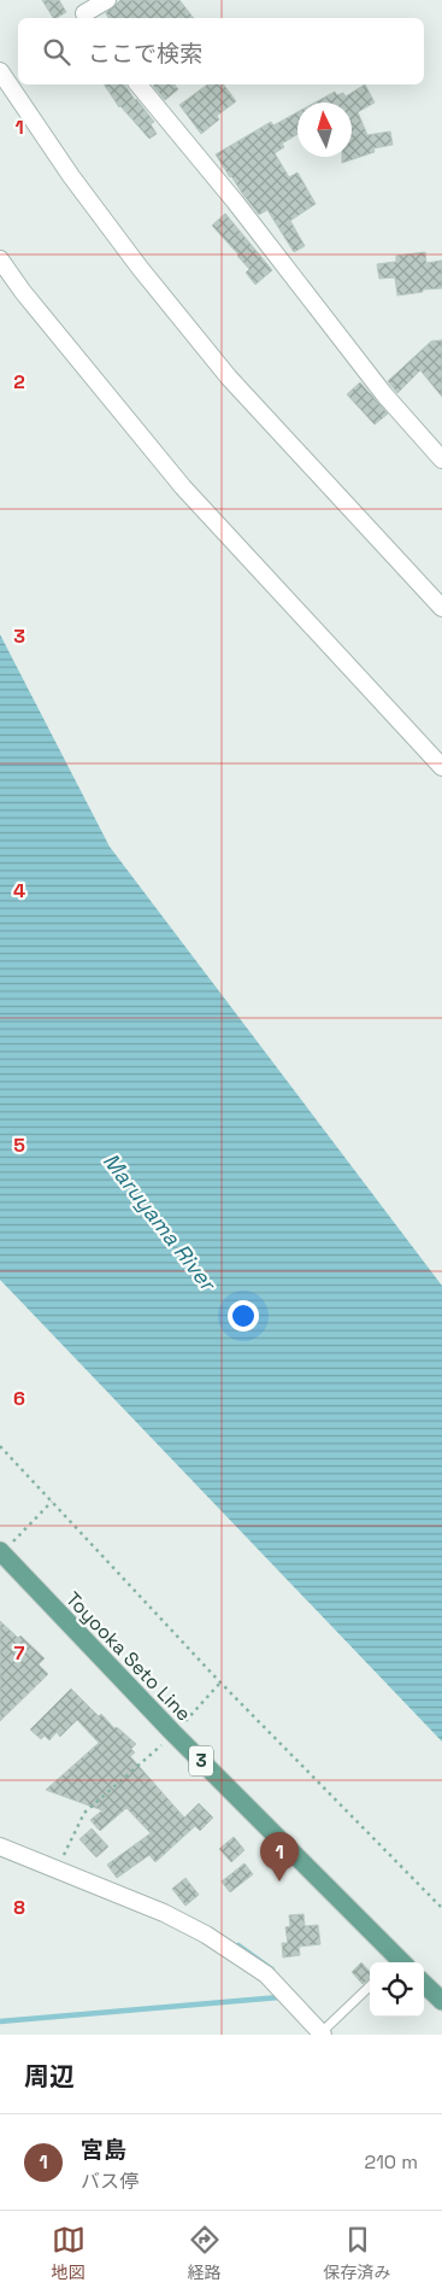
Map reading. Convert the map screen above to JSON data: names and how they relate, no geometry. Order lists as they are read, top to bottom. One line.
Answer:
{"streets":{"main road":["Toyooka Seto Line","3"]},"water":["Maruyama River"],"north":"top","page":{"search":"ここで検索","pins":"1","heading":"周辺","list":[{"mark":"1","name":"宮島","note":"バス停","value":"210 m"}],"nav":["地図","経路","保存済み"]},"grid":{"rows":["1","2","3","4","5","6","7","8"]}}
